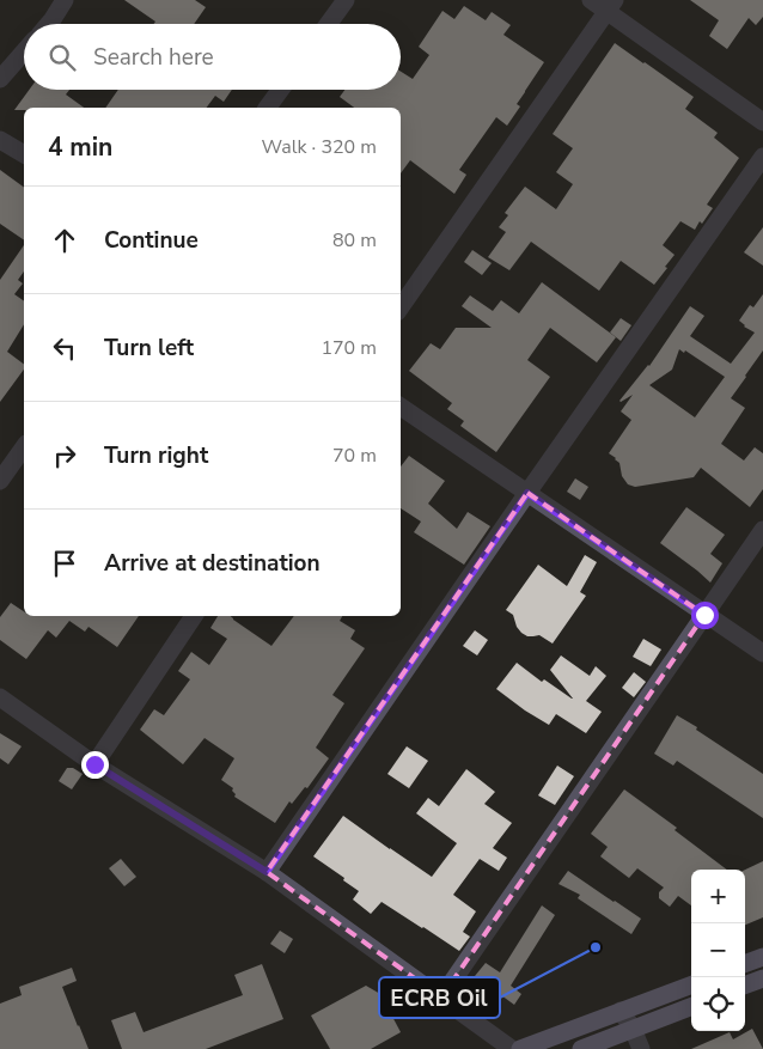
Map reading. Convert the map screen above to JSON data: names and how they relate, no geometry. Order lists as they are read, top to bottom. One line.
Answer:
{"places":["ECRB Oil"],"page":{"search":"Search here","heading":["4 min","Walk · 320 m"],"list":[["Continue","80 m"],["Turn left","170 m"],["Turn right","70 m"],"Arrive at destination"],"map_buttons":["+","−"]}}
